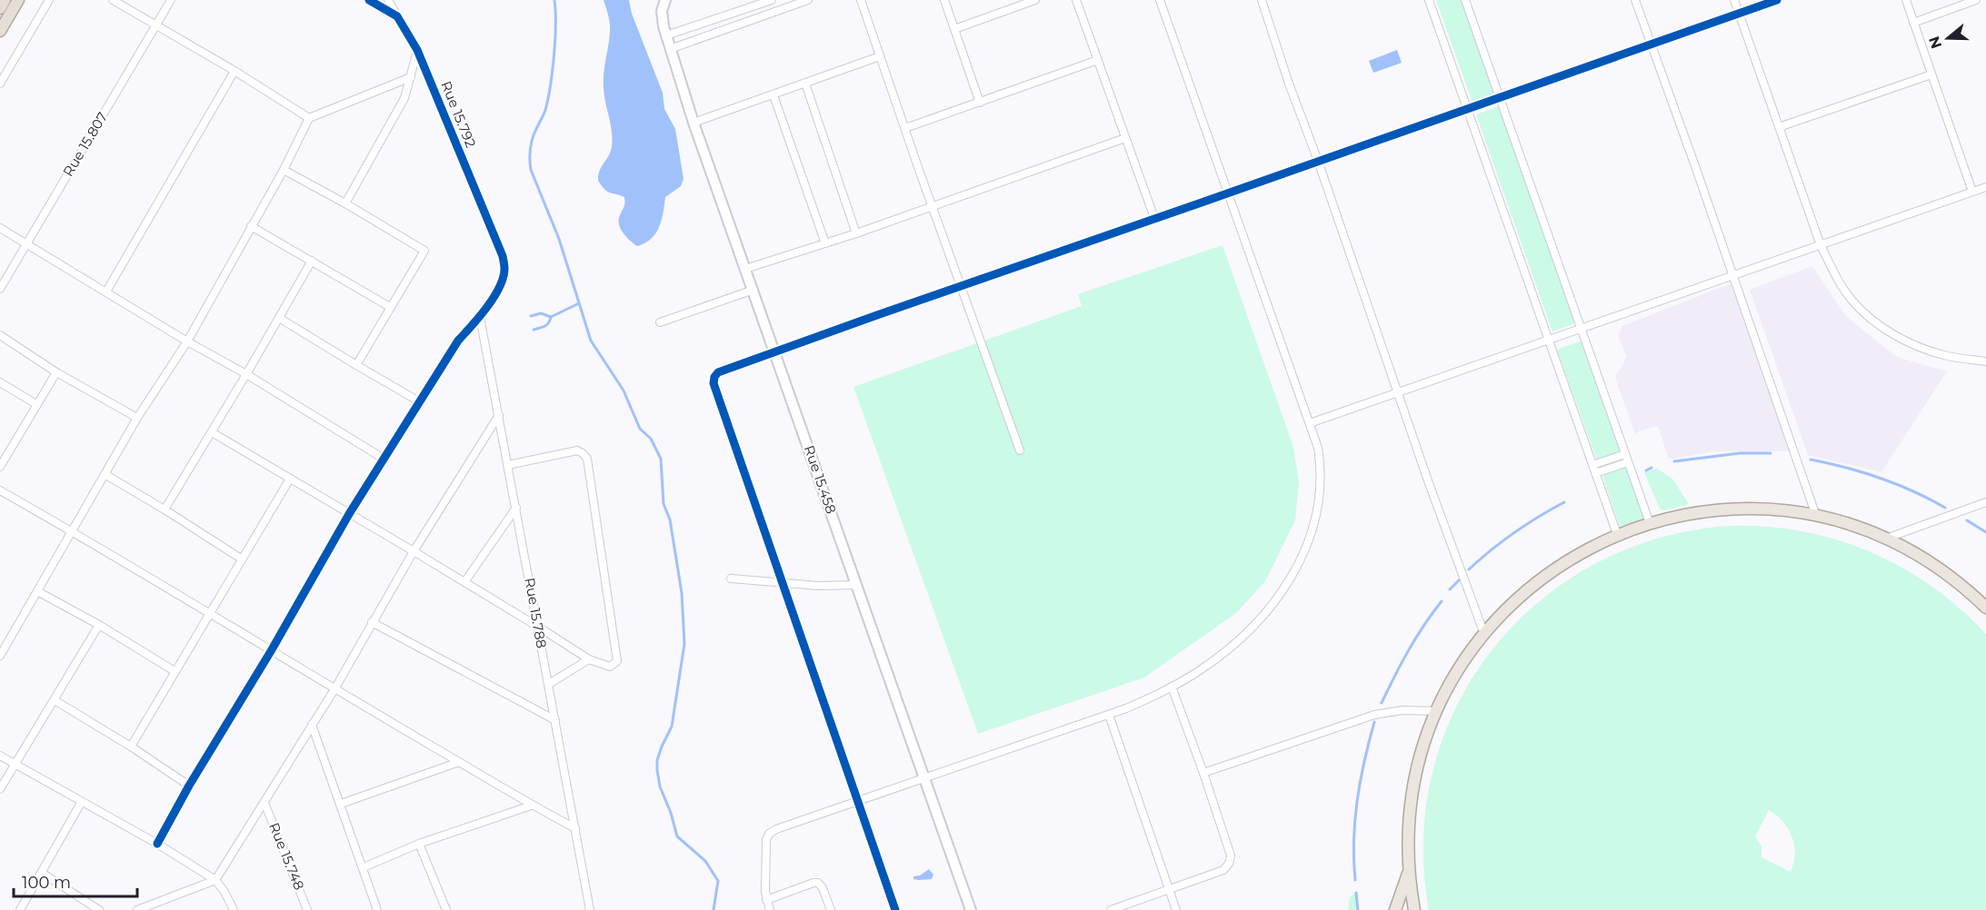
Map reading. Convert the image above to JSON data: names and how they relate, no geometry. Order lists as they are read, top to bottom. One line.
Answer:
{"streets":{"main road":["Rue 15.458"],"street":["Rue 15.792","Rue 15.807","Rue 15.788","Rue 15.748"]},"crossings":[["Rue 15.792","Rue 15.788"]],"scale_bar":"100 m","north":"left"}
